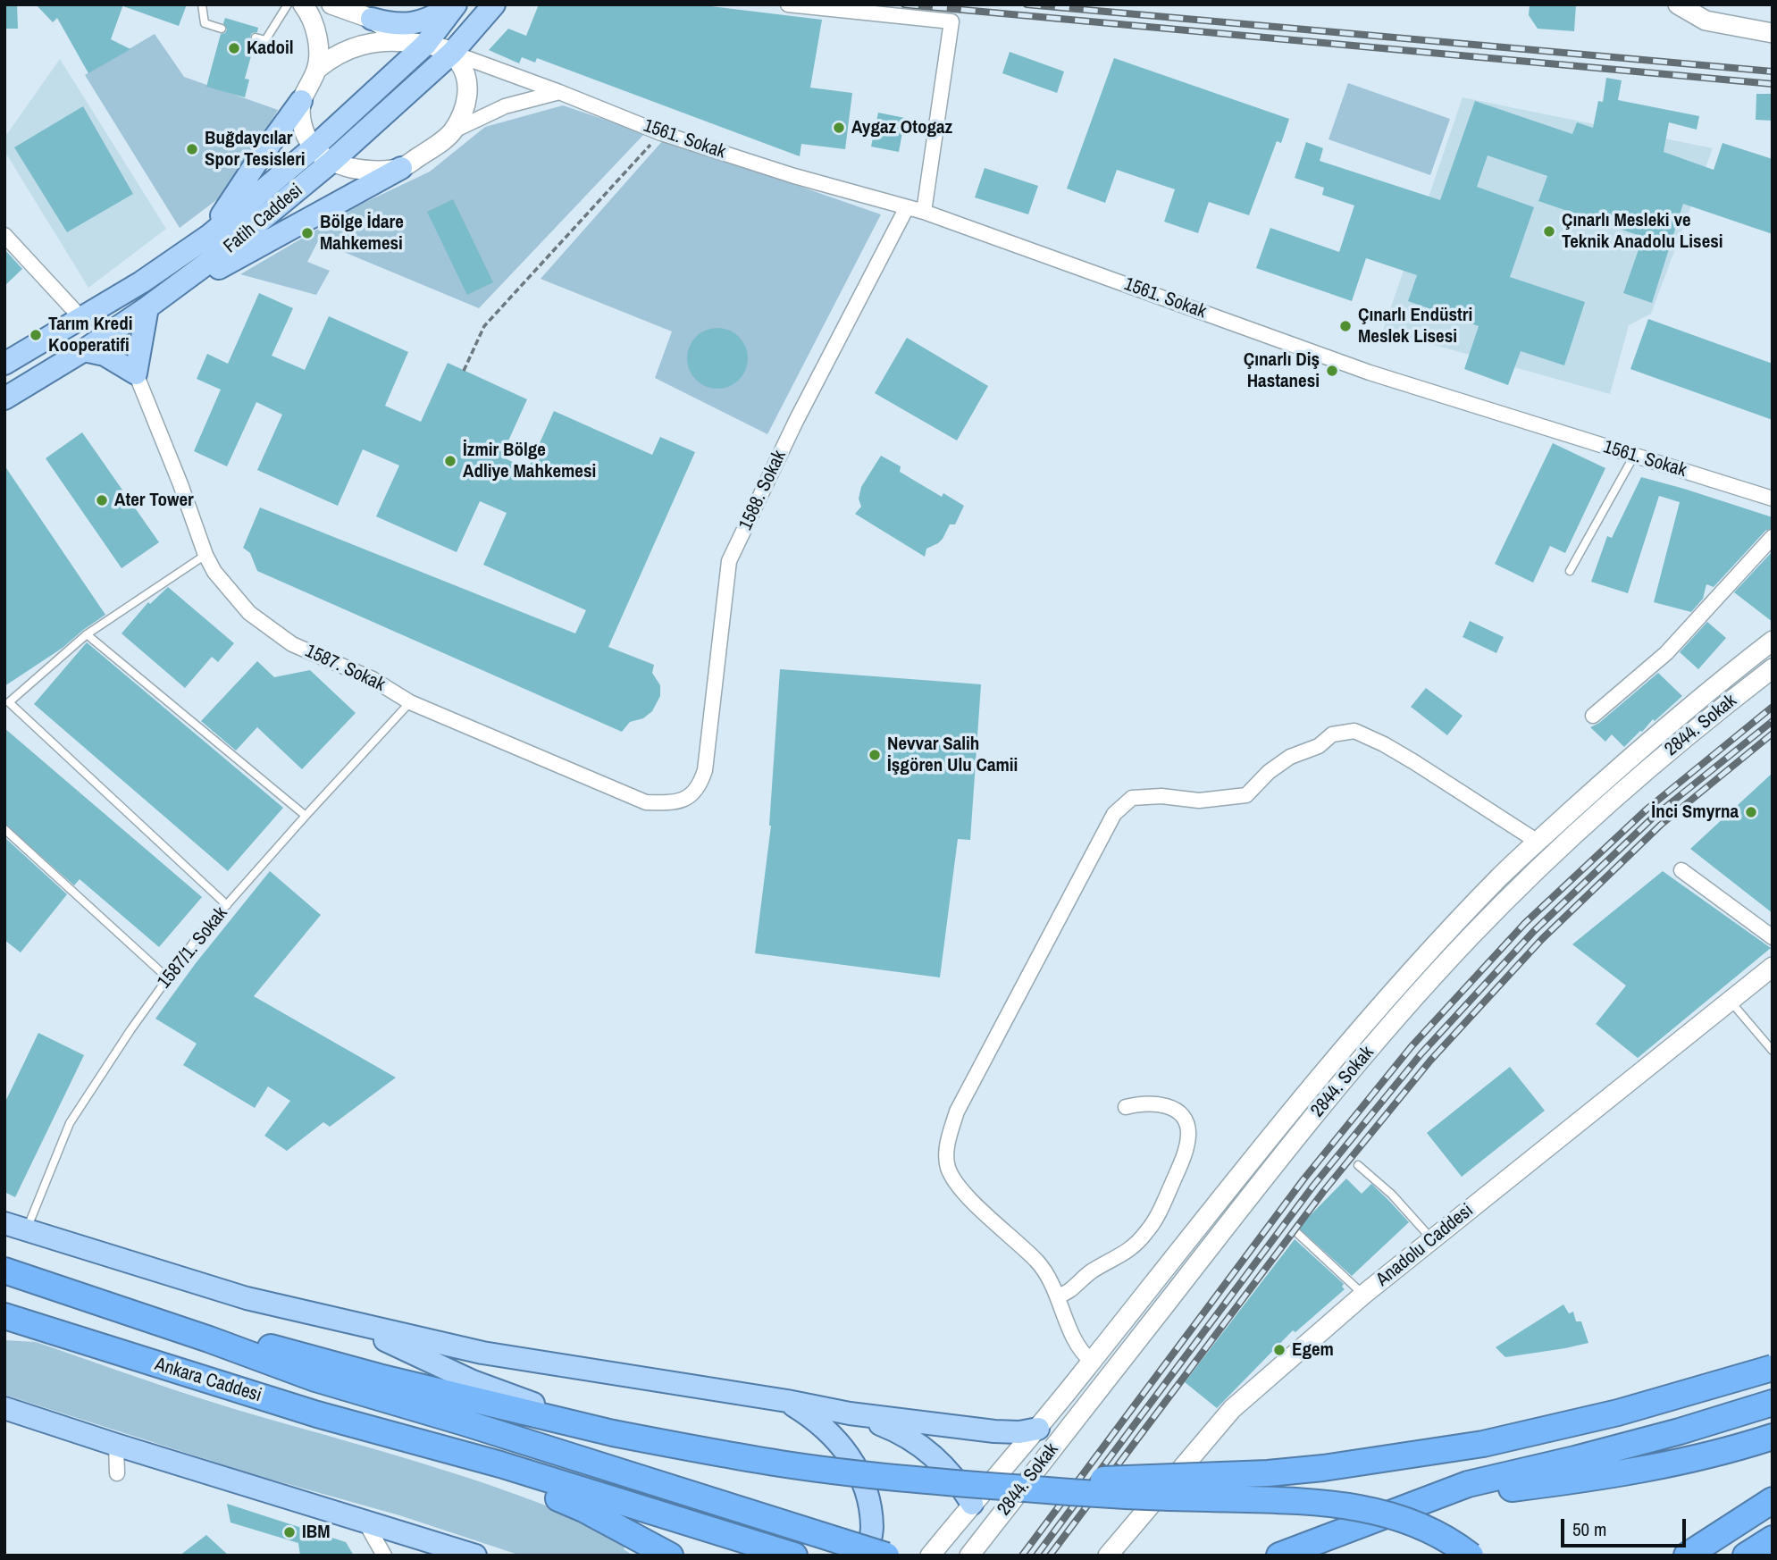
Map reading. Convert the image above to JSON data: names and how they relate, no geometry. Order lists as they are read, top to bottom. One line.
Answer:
{"streets":{"highway":["Ankara Caddesi"],"main road":["Fatih Caddesi","2844. Sokak","Anadolu Caddesi"],"street":["1561. Sokak","1588. Sokak","1587. Sokak"],"lane":["1587/1. Sokak"]},"crossings":[["1561. Sokak","Fatih Caddesi"],["1561. Sokak","1588. Sokak"],["1588. Sokak","1587. Sokak"],["1587. Sokak","1587/1. Sokak"]],"places":["Kadoil","Aygaz Otogaz","Buğdaycılar Spor Tesisleri","Çınarlı Mesleki ve Teknik Anadolu Lisesi","Bölge İdare Mahkemesi","Çınarlı Endüstri Meslek Lisesi","Tarım Kredi Kooperatifi","Çınarlı Diş Hastanesi","İzmir Bölge Adliye Mahkemesi","Ater Tower","Nevvar Salih İşgören Ulu Camii","İnci Smyrna","Egem","IBM"],"scale_bar":"50 m"}
